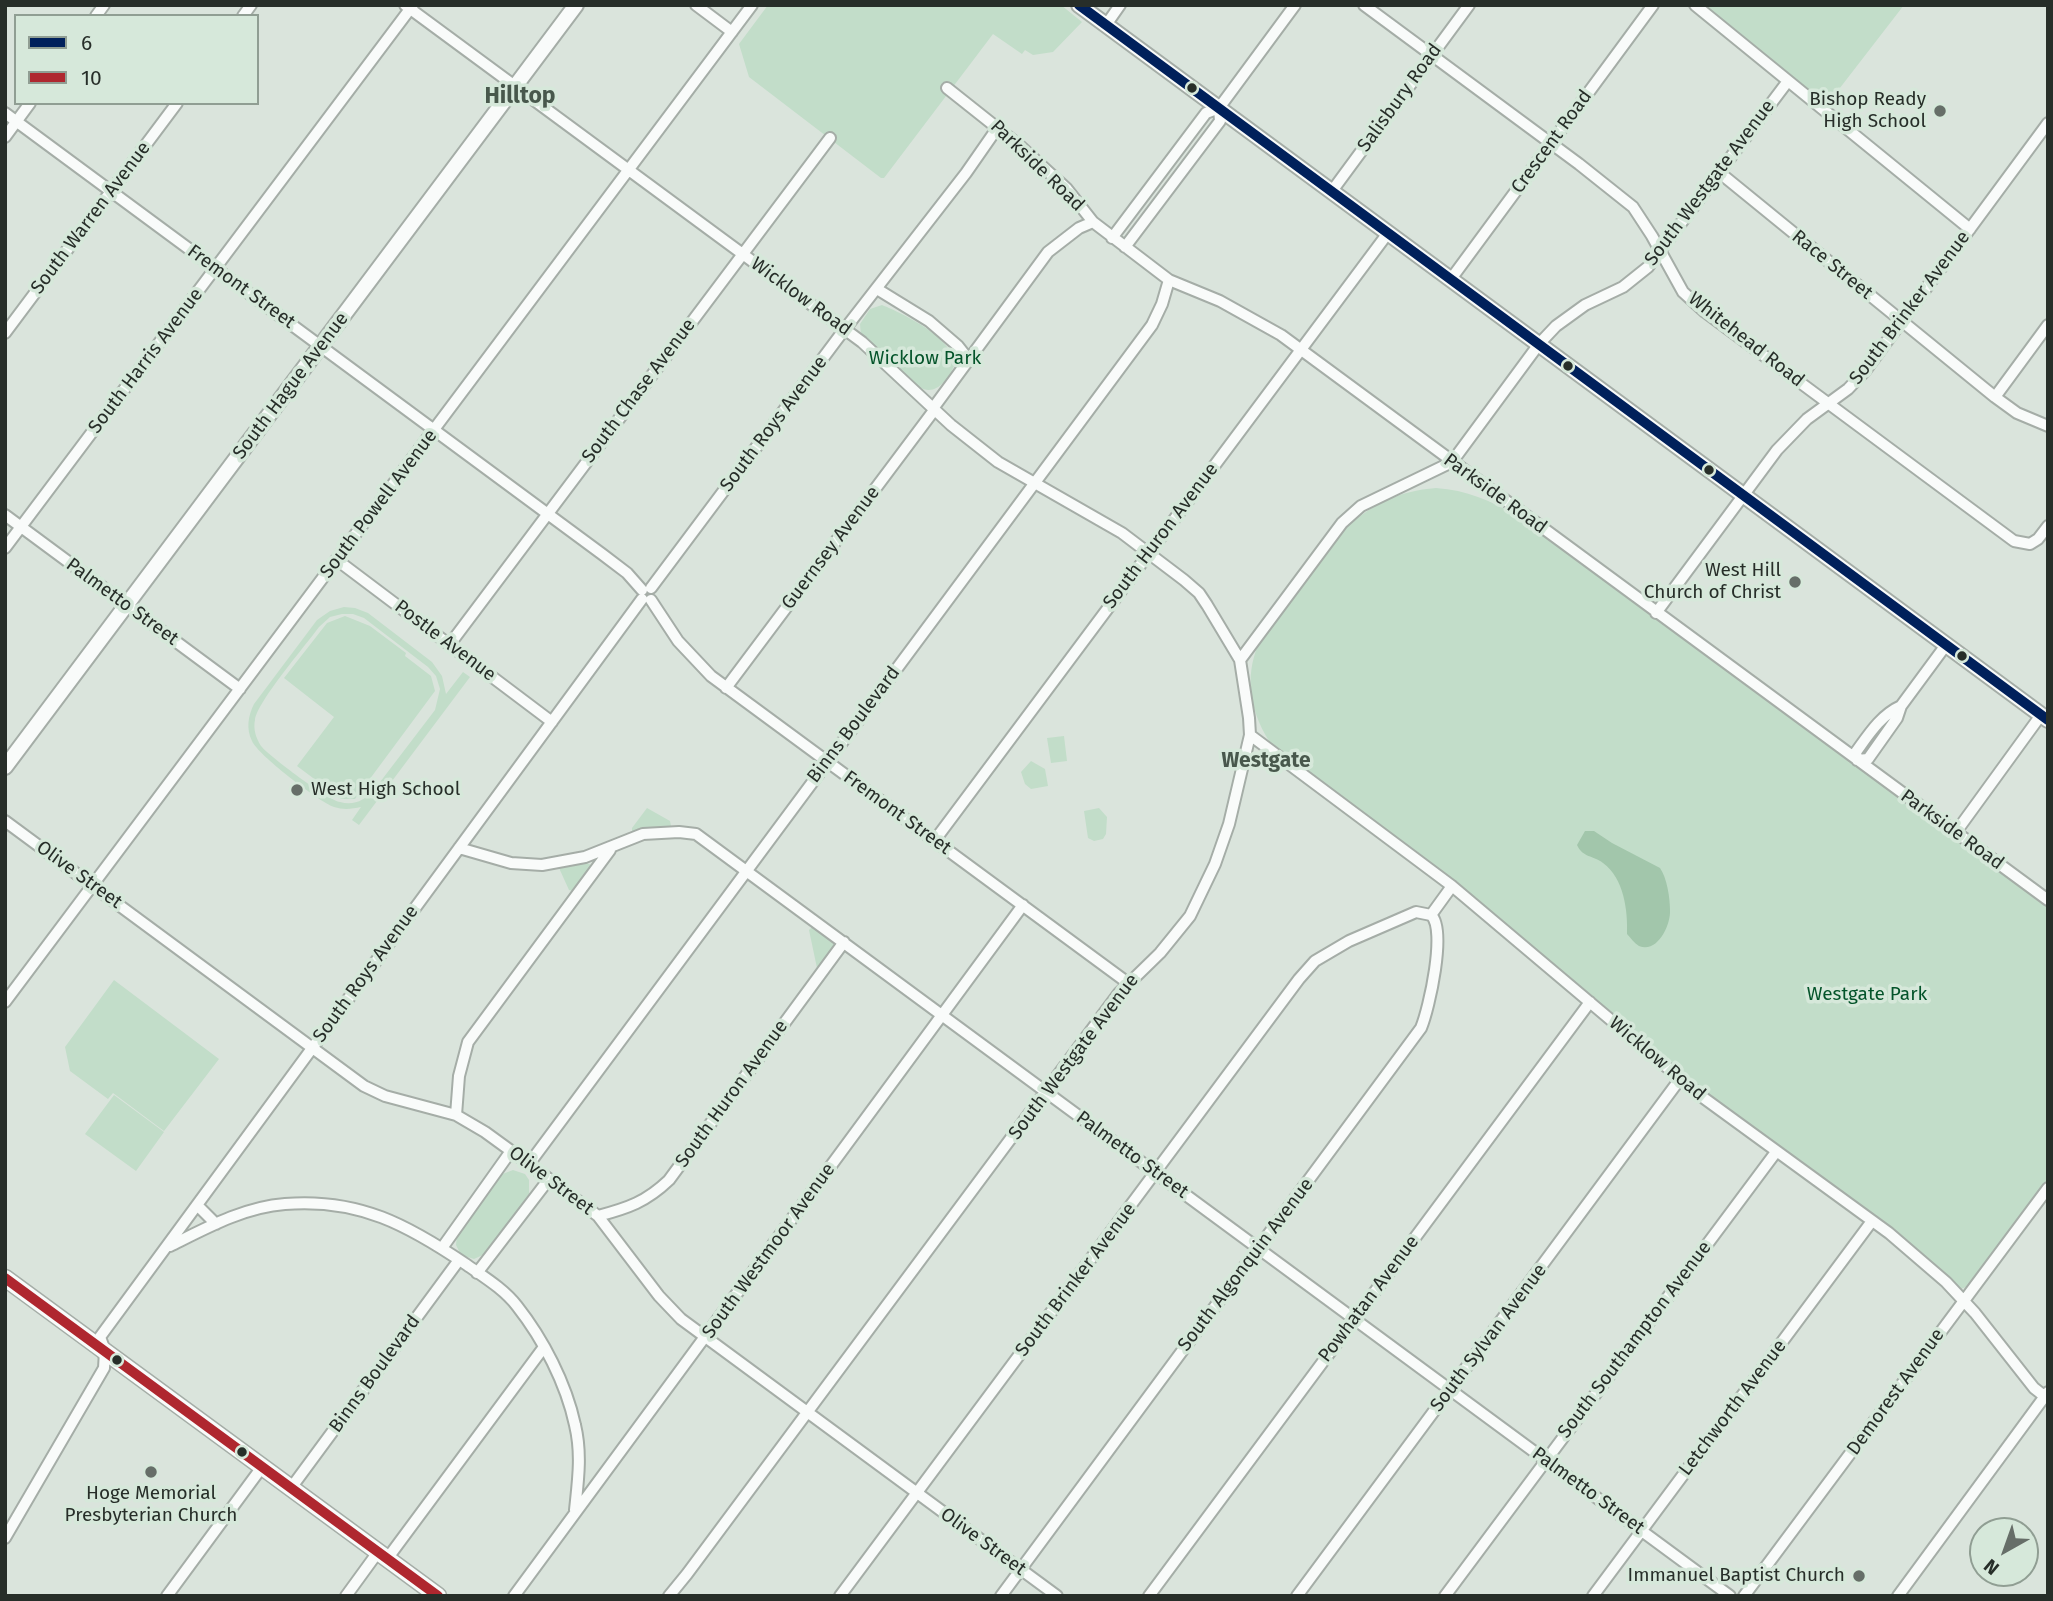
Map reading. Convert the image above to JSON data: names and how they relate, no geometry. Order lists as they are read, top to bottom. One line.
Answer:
{"streets":{"main road":["South Hague Avenue"],"street":["Salisbury Road","Crescent Road","Parkside Road","South Westgate Avenue","South Warren Avenue","Race Street","Fremont Street","Wicklow Road","South Brinker Avenue","Whitehead Road","South Harris Avenue","South Chase Avenue","South Roys Avenue","South Powell Avenue","South Huron Avenue","Guernsey Avenue","Palmetto Street","Postle Avenue","Binns Boulevard","Olive Street","South Westmoor Avenue","South Algonquin Avenue","Powhatan Avenue","South Sylvan Avenue","South Southampton Avenue","Demorest Avenue","Letchworth Avenue"]},"crossings":[["Salisbury Road","Whitehead Road"],["Crescent Road","Whitehead Road"],["Parkside Road","South Westgate Avenue"],["Parkside Road","South Brinker Avenue"],["Parkside Road","South Roys Avenue"],["Parkside Road","South Huron Avenue"],["Parkside Road","Guernsey Avenue"],["Parkside Road","Binns Boulevard"],["South Westgate Avenue","Race Street"],["South Westgate Avenue","Fremont Street"],["South Westgate Avenue","Wicklow Road"],["South Westgate Avenue","Whitehead Road"],["South Westgate Avenue","Palmetto Street"],["South Westgate Avenue","Olive Street"],["South Warren Avenue","Fremont Street"],["Race Street","South Brinker Avenue"],["Fremont Street","South Harris Avenue"],["Fremont Street","South Hague Avenue"],["Fremont Street","South Chase Avenue"],["Fremont Street","South Roys Avenue"],["Fremont Street","South Powell Avenue"],["Fremont Street","South Huron Avenue"],["Fremont Street","Guernsey Avenue"],["Fremont Street","Binns Boulevard"],["Fremont Street","South Westmoor Avenue"],["Wicklow Road","South Harris Avenue"],["Wicklow Road","South Hague Avenue"],["Wicklow Road","South Chase Avenue"],["Wicklow Road","South Roys Avenue"],["Wicklow Road","South Powell Avenue"],["Wicklow Road","South Huron Avenue"],["Wicklow Road","Guernsey Avenue"],["Wicklow Road","Binns Boulevard"],["Wicklow Road","Powhatan Avenue"],["Wicklow Road","South Sylvan Avenue"],["Wicklow Road","South Southampton Avenue"],["Wicklow Road","Demorest Avenue"],["Wicklow Road","Letchworth Avenue"],["South Brinker Avenue","Whitehead Road"],["South Brinker Avenue","Palmetto Street"],["South Brinker Avenue","Olive Street"],["South Brinker Avenue","South Algonquin Avenue"],["South Harris Avenue","Palmetto Street"],["South Hague Avenue","Palmetto Street"],["South Chase Avenue","Postle Avenue"],["South Roys Avenue","Palmetto Street"],["South Roys Avenue","Postle Avenue"],["South Roys Avenue","Olive Street"],["South Powell Avenue","Palmetto Street"],["South Powell Avenue","Postle Avenue"],["South Powell Avenue","Olive Street"],["South Huron Avenue","Palmetto Street"],["South Huron Avenue","Olive Street"],["Palmetto Street","Binns Boulevard"],["Palmetto Street","South Westmoor Avenue"],["Palmetto Street","South Algonquin Avenue"],["Palmetto Street","Powhatan Avenue"],["Palmetto Street","South Sylvan Avenue"],["Palmetto Street","South Southampton Avenue"],["Palmetto Street","Letchworth Avenue"],["Binns Boulevard","Olive Street"],["Olive Street","South Westmoor Avenue"],["Olive Street","South Algonquin Avenue"]],"districts":["Hilltop","Westgate"],"parks":["Wicklow Park","Westgate Park"],"places":["Bishop Ready High School","West Hill Church of Christ","West High School","Hoge Memorial Presbyterian Church","Immanuel Baptist Church"],"lines":["transit line 6","transit line 10"],"legend":["6","10"],"north":"bottom left"}
